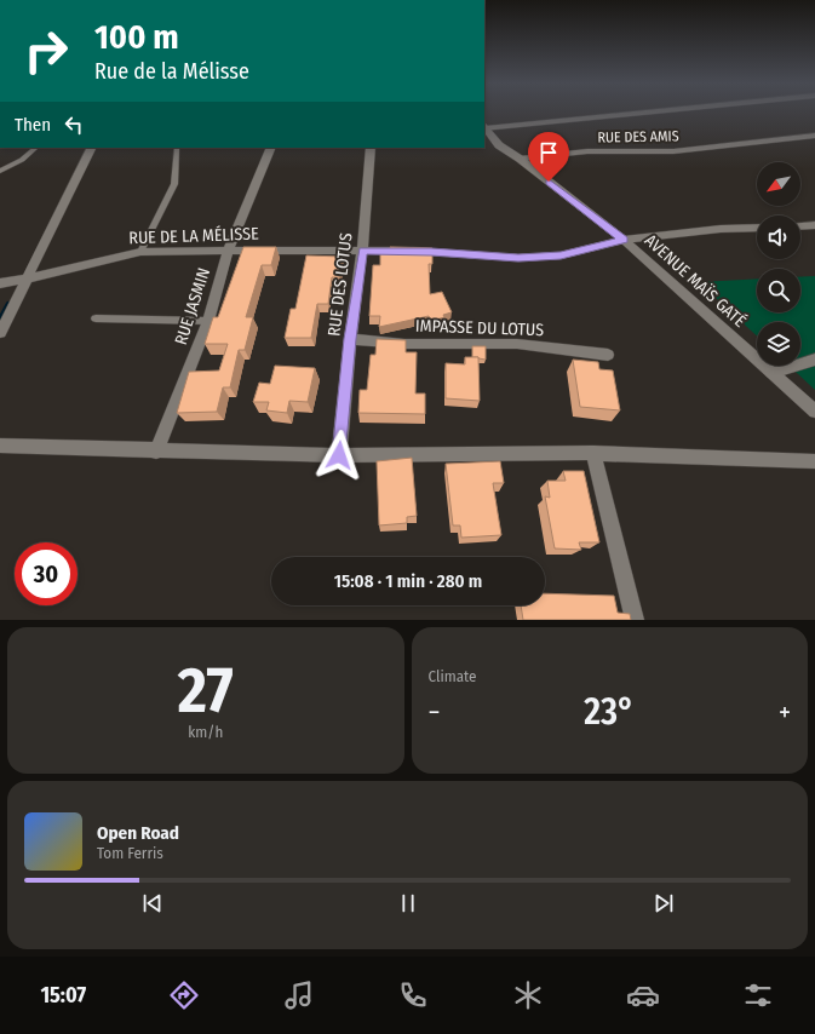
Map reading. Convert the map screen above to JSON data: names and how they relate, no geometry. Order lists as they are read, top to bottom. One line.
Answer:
{"streets":{"street":["RUE DES AMIS","RUE DE LA MÉLISSE","AVENUE MAÏS GATÉ","RUE DES LOTUS","RUE JASMIN","IMPASSE DU LOTUS"]},"crossings":[["RUE DES AMIS","AVENUE MAÏS GATÉ"],["RUE DE LA MÉLISSE","AVENUE MAÏS GATÉ"],["RUE DE LA MÉLISSE","RUE DES LOTUS"],["RUE DE LA MÉLISSE","RUE JASMIN"],["RUE DES LOTUS","IMPASSE DU LOTUS"]],"north":"bottom left","page":{"turn":["100 m","Rue de la Mélisse"],"then":"Then","limit":"30","trip":"15:08 · 1 min · 280 m","tile":[["27","km/h"],"Climate"],"heat":["−","23°","+"],"song":["Open Road","Tom Ferris"],"tabs":"15:07"}}
